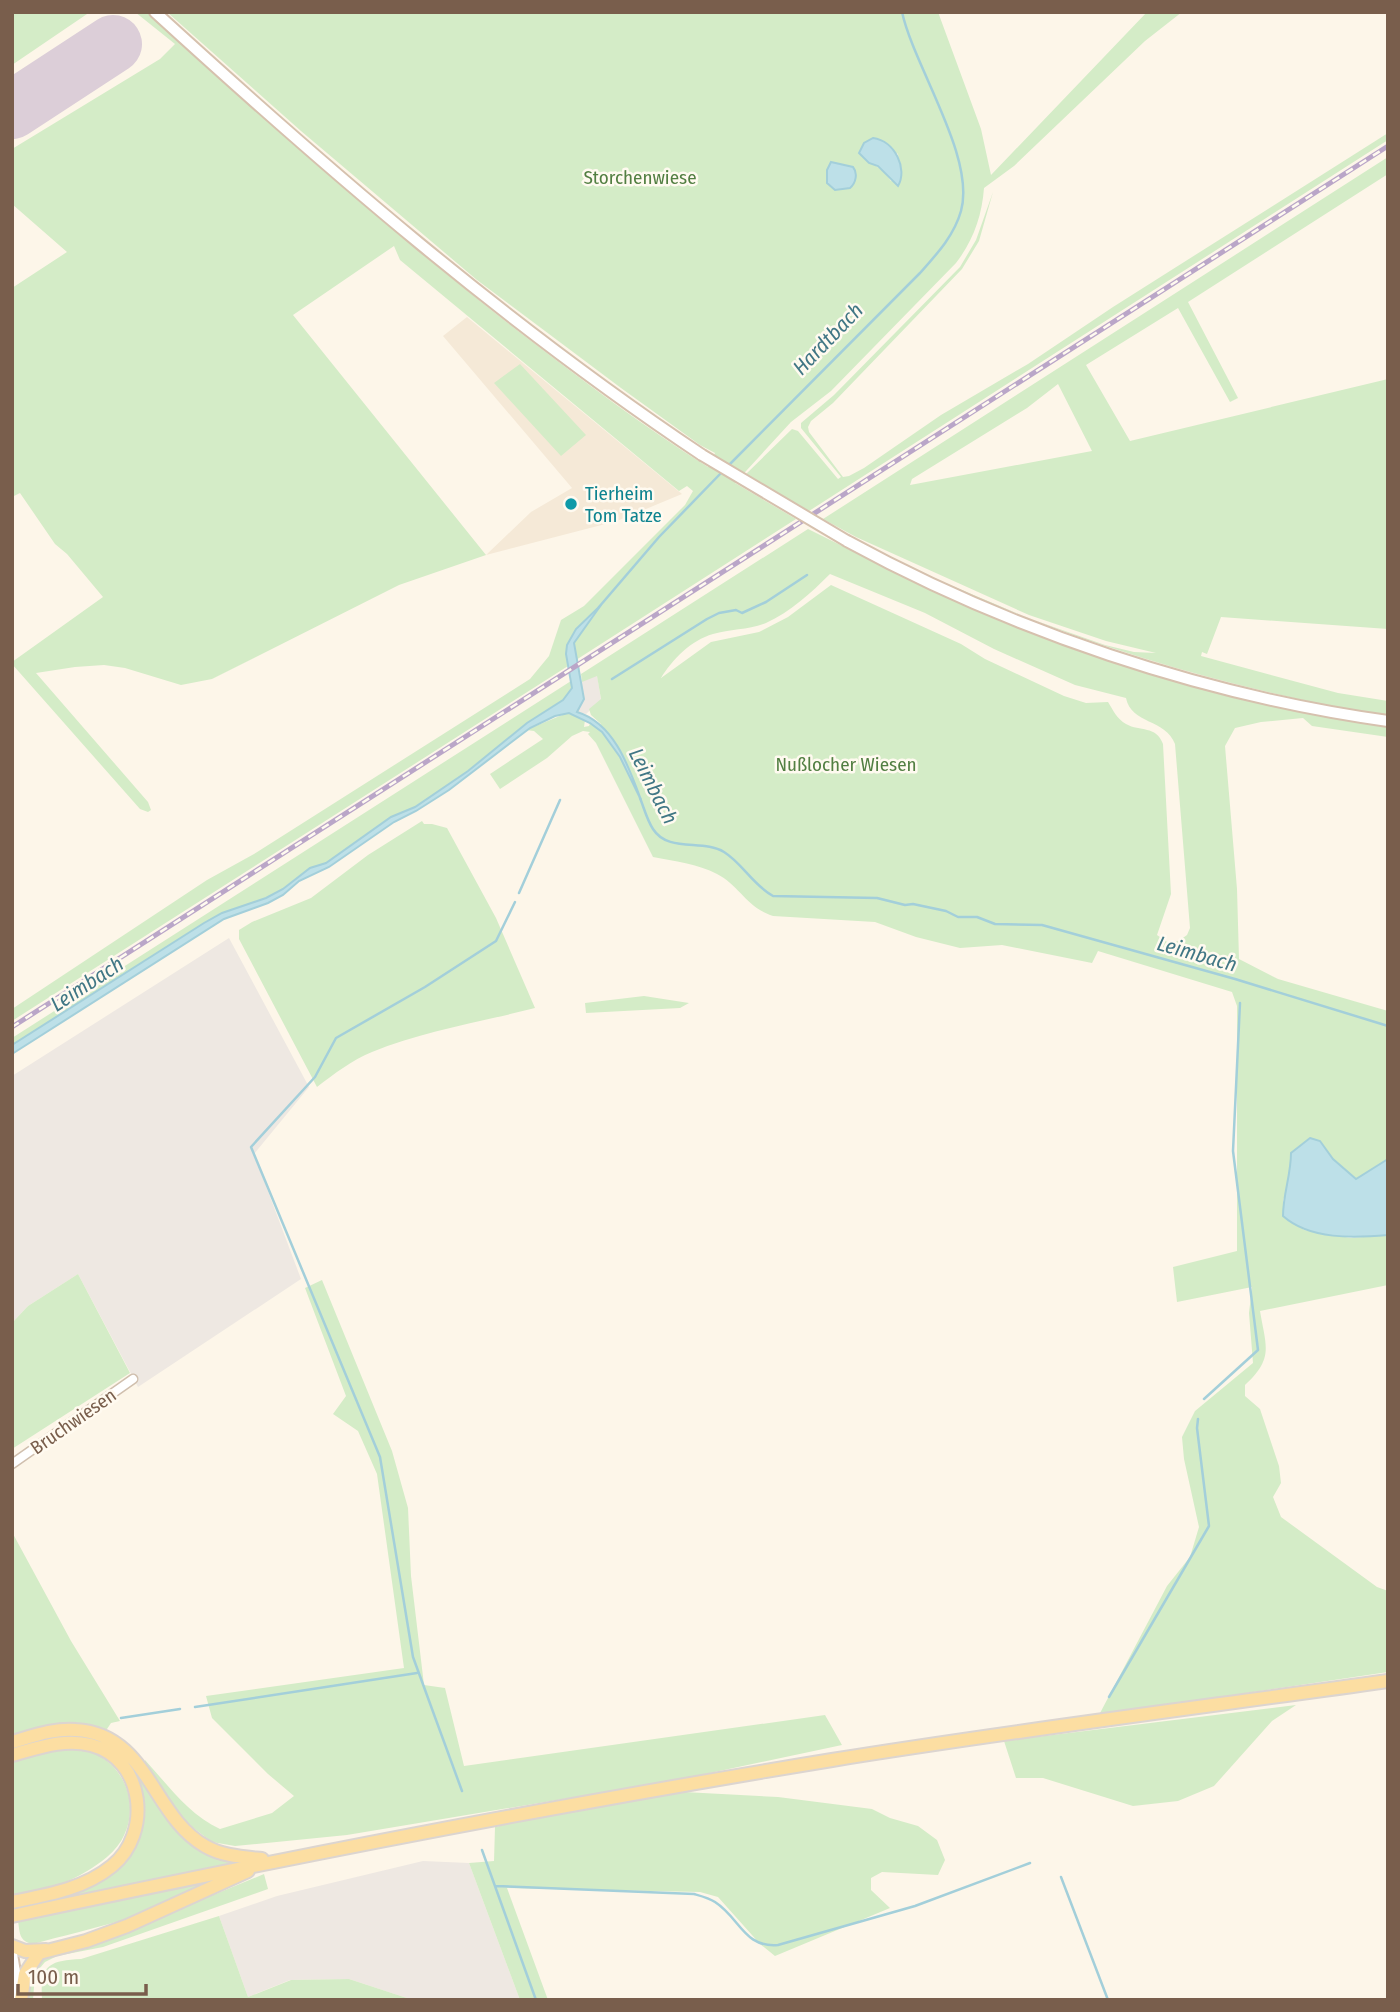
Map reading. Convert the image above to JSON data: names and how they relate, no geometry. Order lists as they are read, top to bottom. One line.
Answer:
{"streets":{"street":["Bruchwiesen"]},"water":["Hardtbach","Leimbach"],"parks":["Storchenwiese","Nußlocher Wiesen"],"places":["Tierheim Tom Tatze"],"scale_bar":"100 m"}
